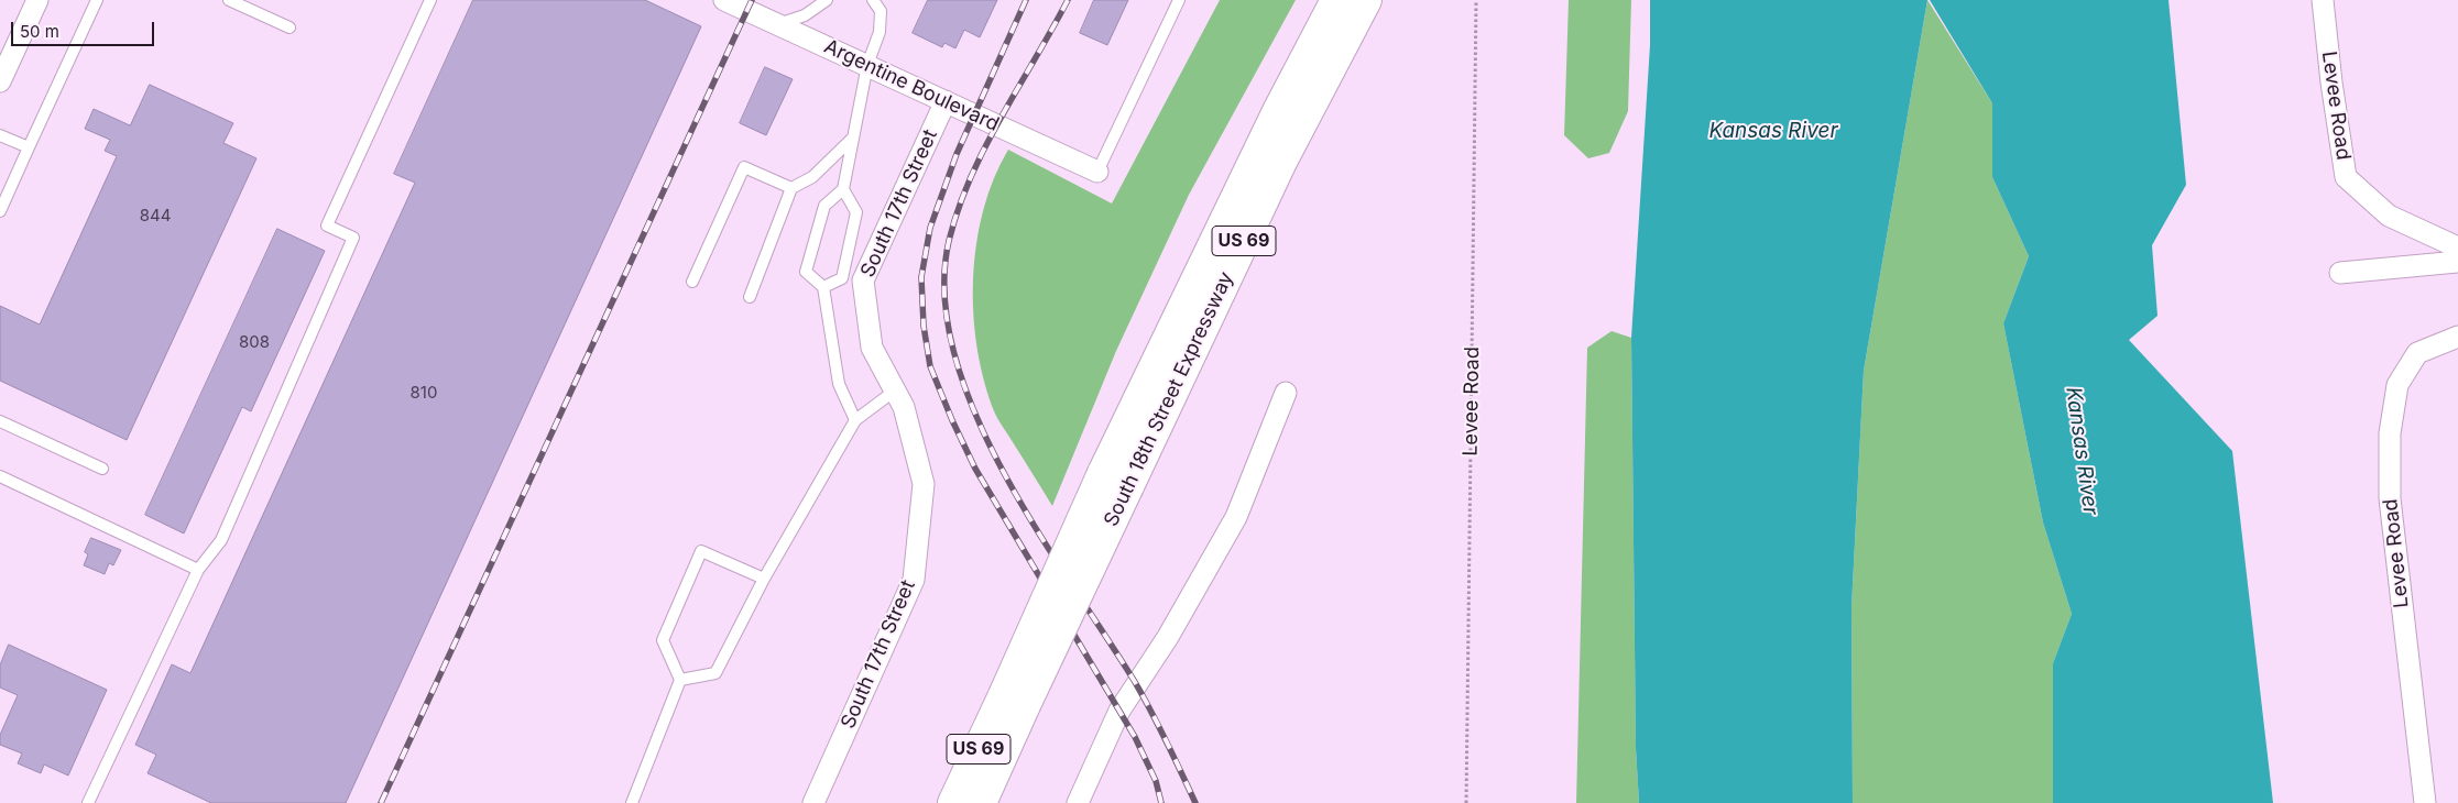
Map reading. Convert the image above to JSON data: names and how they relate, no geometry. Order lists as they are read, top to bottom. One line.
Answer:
{"streets":{"highway":["US 69","South 18th Street Expressway"],"street":["Argentine Boulevard","Levee Road","South 17th Street"]},"crossings":[["Argentine Boulevard","South 17th Street"]],"water":["Kansas River"],"house_numbers":["844","808","810"],"scale_bar":"50 m"}
